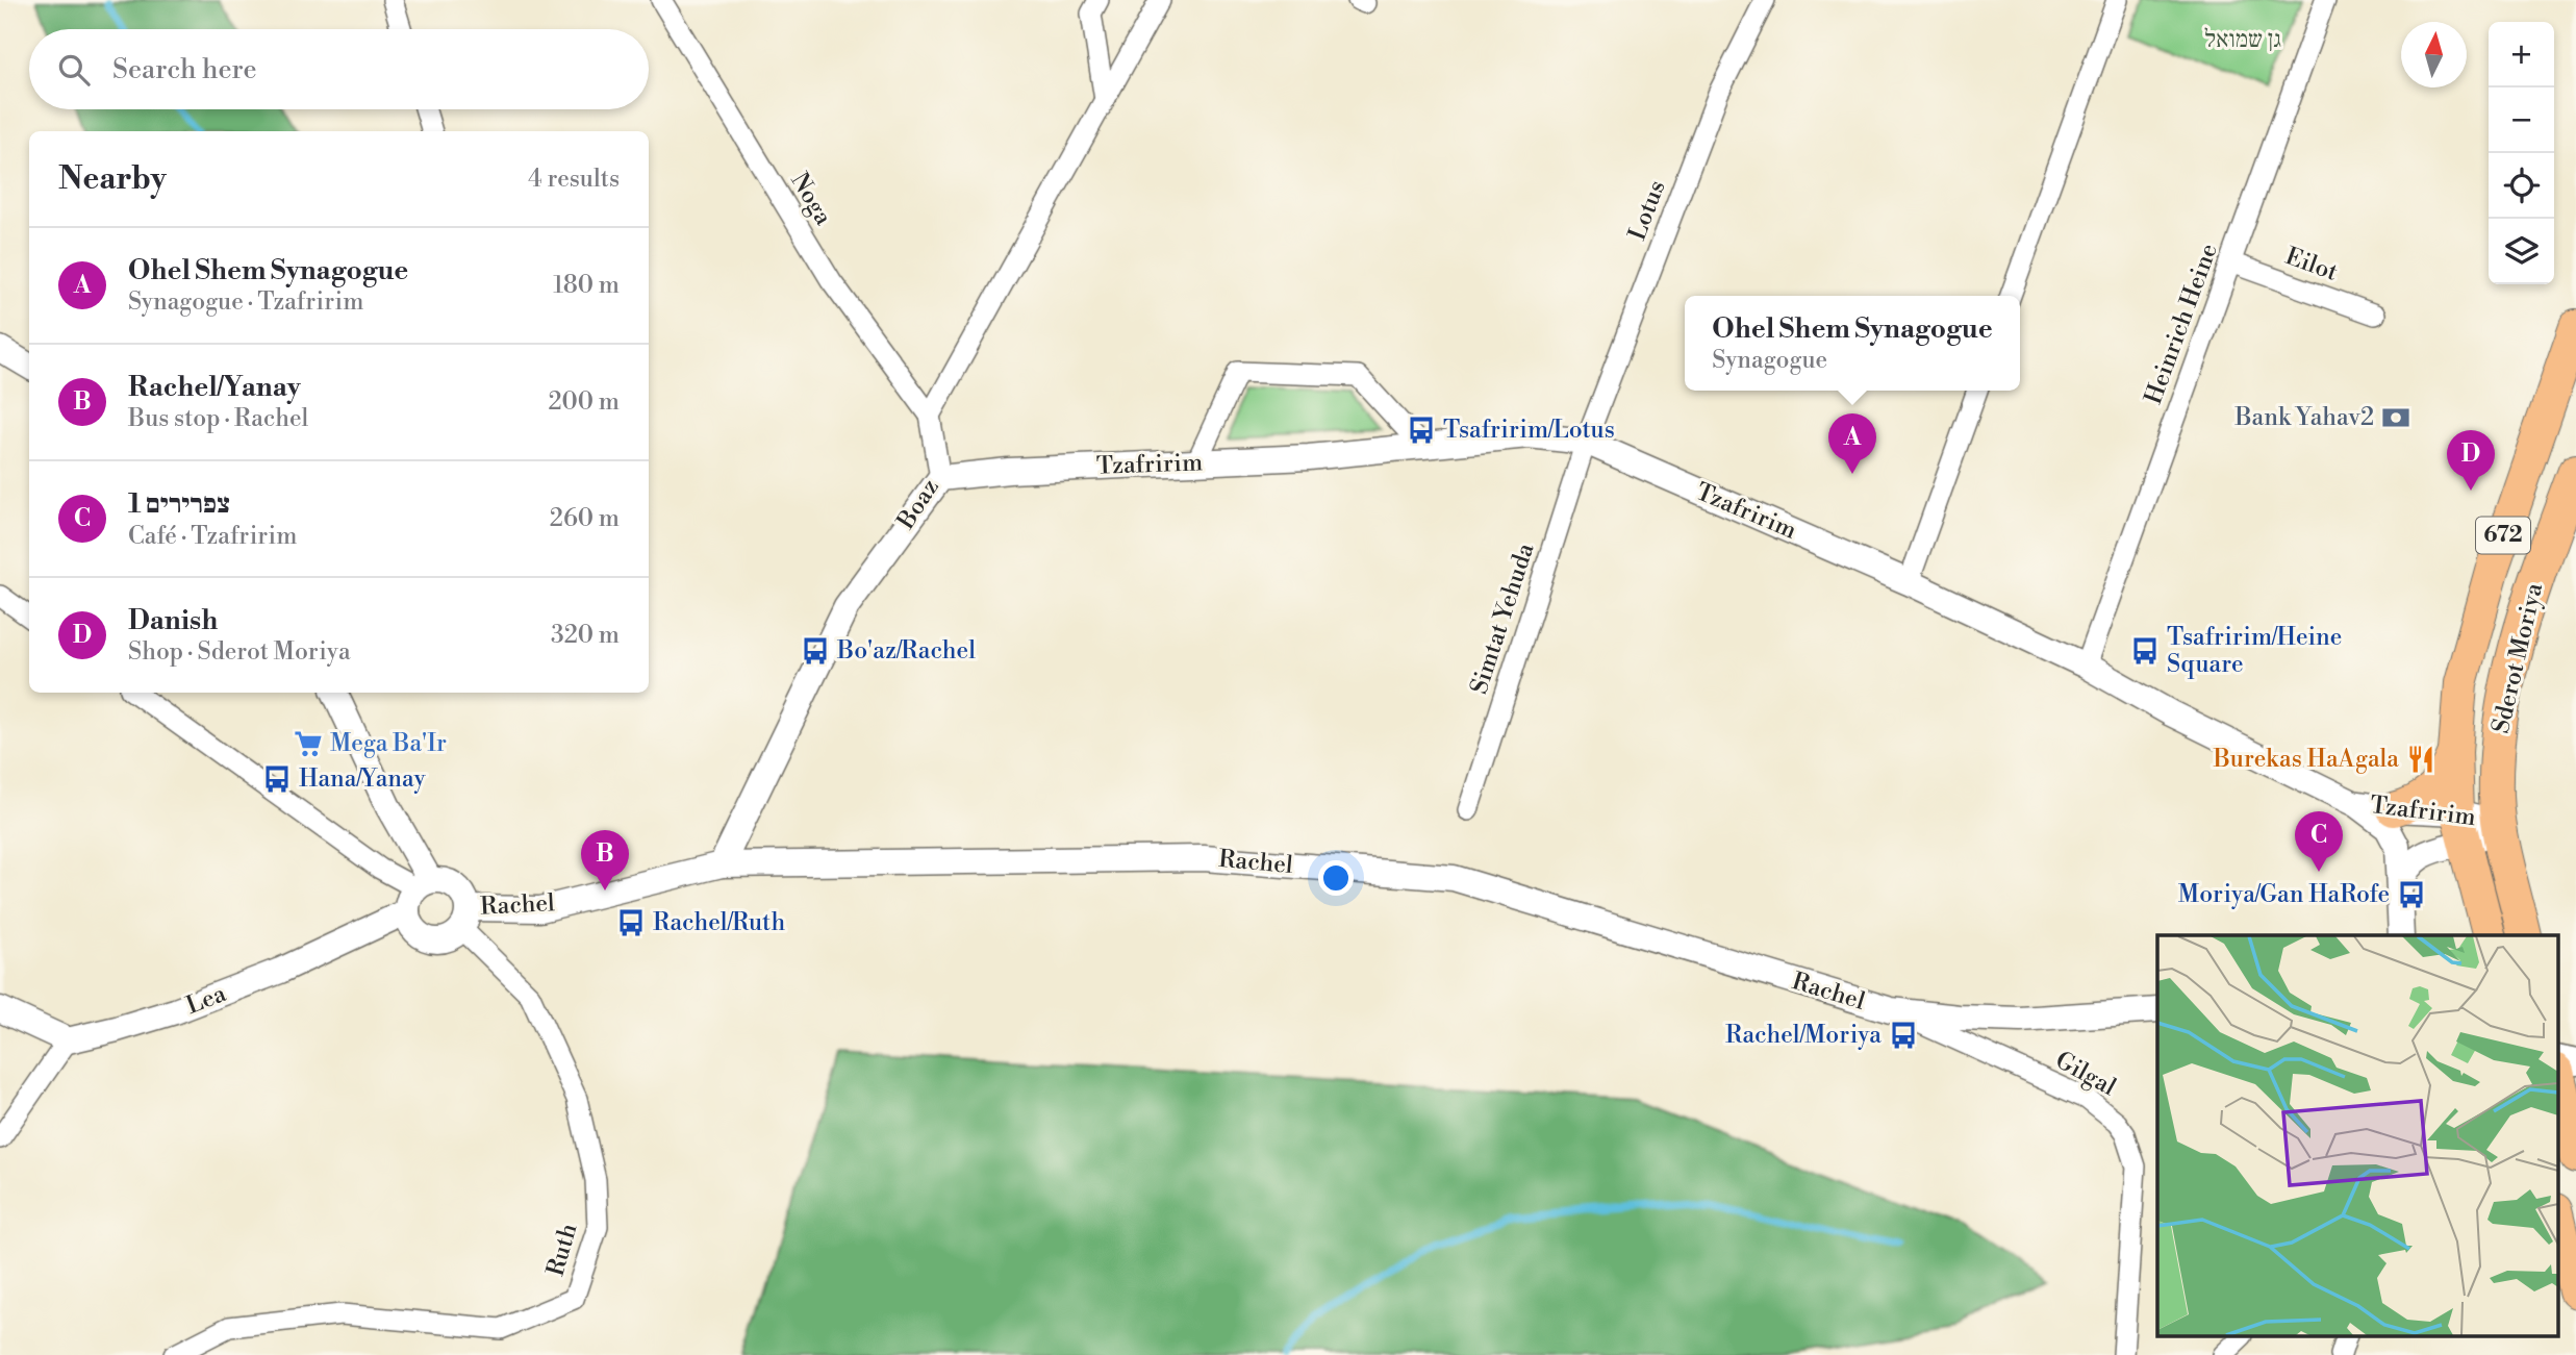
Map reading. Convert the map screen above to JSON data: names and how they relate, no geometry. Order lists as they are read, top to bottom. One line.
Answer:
{"streets":{"main road":["672","Sderot Moriya"],"street":["Noga","Lotus","Eilot","Heinrich Heine","Tzafririm","Boaz","Simtat Yehuda","Rachel","Lea","Gilgal","Ruth"]},"crossings":[["Noga","Boaz"],["Lotus","Tzafririm"],["Lotus","Simtat Yehuda"],["Eilot","Heinrich Heine"],["Heinrich Heine","Tzafririm"],["Tzafririm","Boaz"],["Tzafririm","Simtat Yehuda"],["Tzafririm","Sderot Moriya"],["Boaz","Rachel"],["Rachel","Lea"],["Rachel","Gilgal"],["Rachel","Ruth"],["Lea","Ruth"]],"parks":["גן שמואל"],"places":{"bank":["Bank Yahav2"],"bus stop":["Tsafririm/Lotus","Bo'az/Rachel","Tsafririm/Heine Square","Hana/Yanay","Moriya/Gan HaRofe","Rachel/Ruth","Rachel/Moriya"],"supermarket":["Mega Ba'Ir"],"restaurant":["Burekas HaAgala"]},"north":"top","page":{"map_buttons":["+","−"],"search":"Search here","heading":["Nearby","4 results"],"list":[{"mark":"A","name":"Ohel Shem Synagogue","note":"Synagogue · Tzafririm","value":"180 m"},{"mark":"B","name":"Rachel/Yanay","note":"Bus stop · Rachel","value":"200 m"},{"mark":"C","name":"צפרירים 1","note":"Café · Tzafririm","value":"260 m"},{"mark":"D","name":"Danish","note":"Shop · Sderot Moriya","value":"320 m"}],"popup":["Ohel Shem Synagogue","Synagogue"],"pins":["A","D","C","B"]}}
